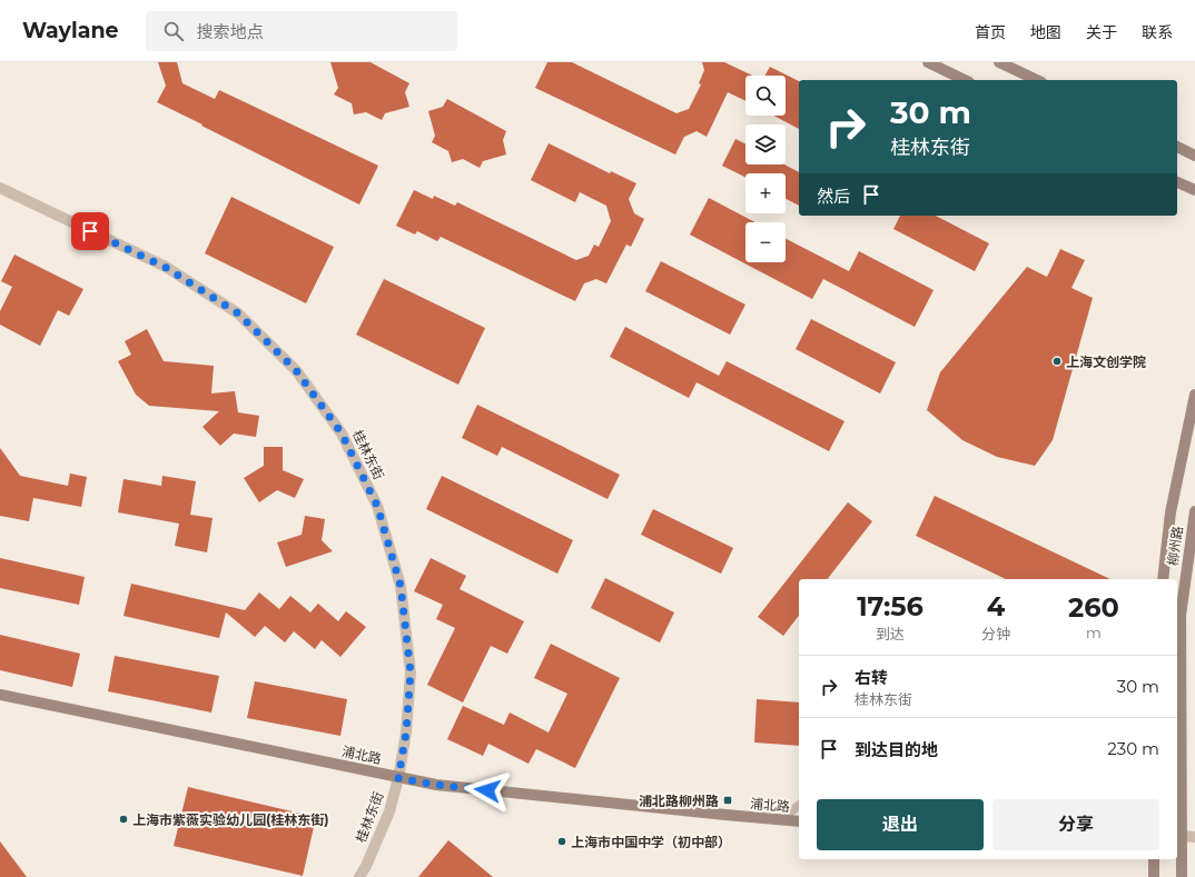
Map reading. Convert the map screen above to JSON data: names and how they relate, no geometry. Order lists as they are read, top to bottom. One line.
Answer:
{"streets":{"street":["桂林东街","柳州路","浦北路"]},"crossings":[["桂林东街","浦北路"]],"places":{"other":["上海文创学院","上海市紫薇实验幼儿园(桂林东街)","上海市中国中学（初中部）"],"transit":["浦北路柳州路"]},"page":{"header":"Waylane","search":"搜索地点","nav":["首页","地图","关于","联系"],"map_buttons":["+","−"],"turn":["30 m","桂林东街"],"then":"然后","eta":["17:56","到达","4","分钟","260","m"],"list":[{"name":"右转","note":"桂林东街","value":"30 m"},{"name":"到达目的地","value":"230 m"}],"buttons":["退出","分享"]}}
